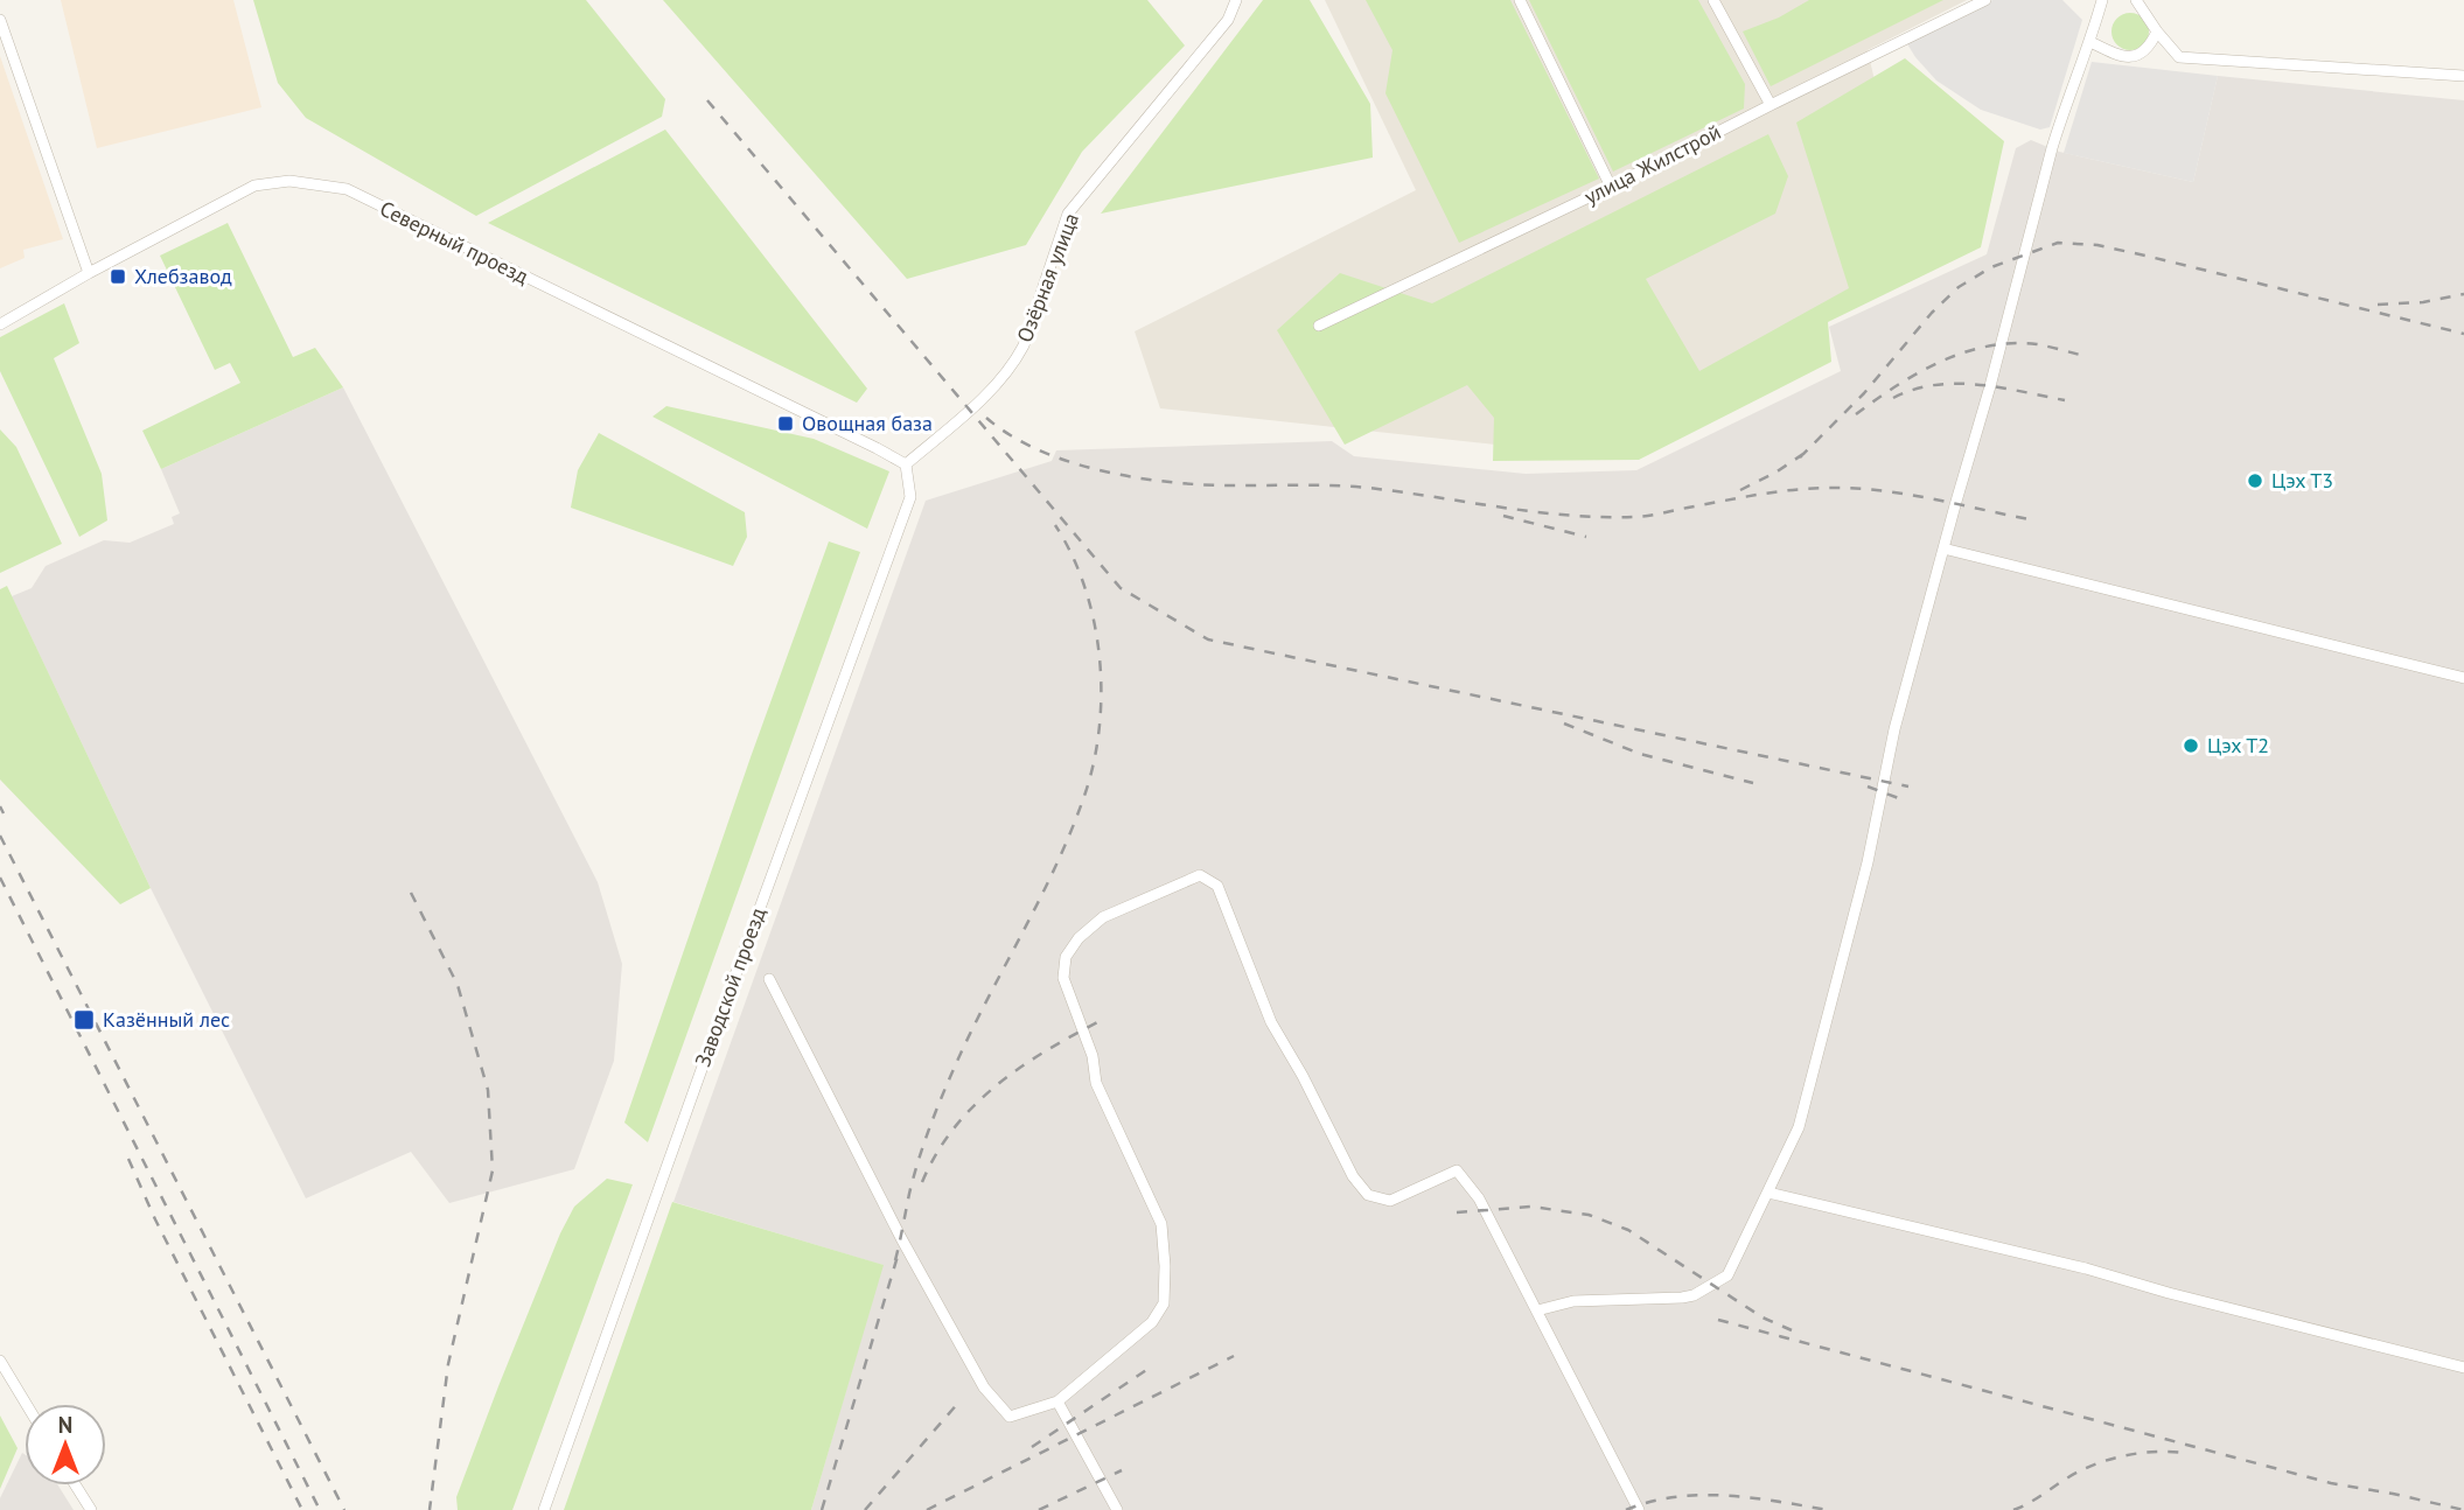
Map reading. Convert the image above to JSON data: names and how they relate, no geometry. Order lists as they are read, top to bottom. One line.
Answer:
{"streets":{"street":["улица Жилстрой","Северный проезд","Озёрная улица","Заводской проезд"]},"crossings":[["Северный проезд","Озёрная улица"],["Северный проезд","Заводской проезд"],["Озёрная улица","Заводской проезд"]],"places":{"transit":["Хлебзавод","Овощная база","Казённый лес"],"other":["Цэх Т3","Цэх Т2"]},"north":"top"}
